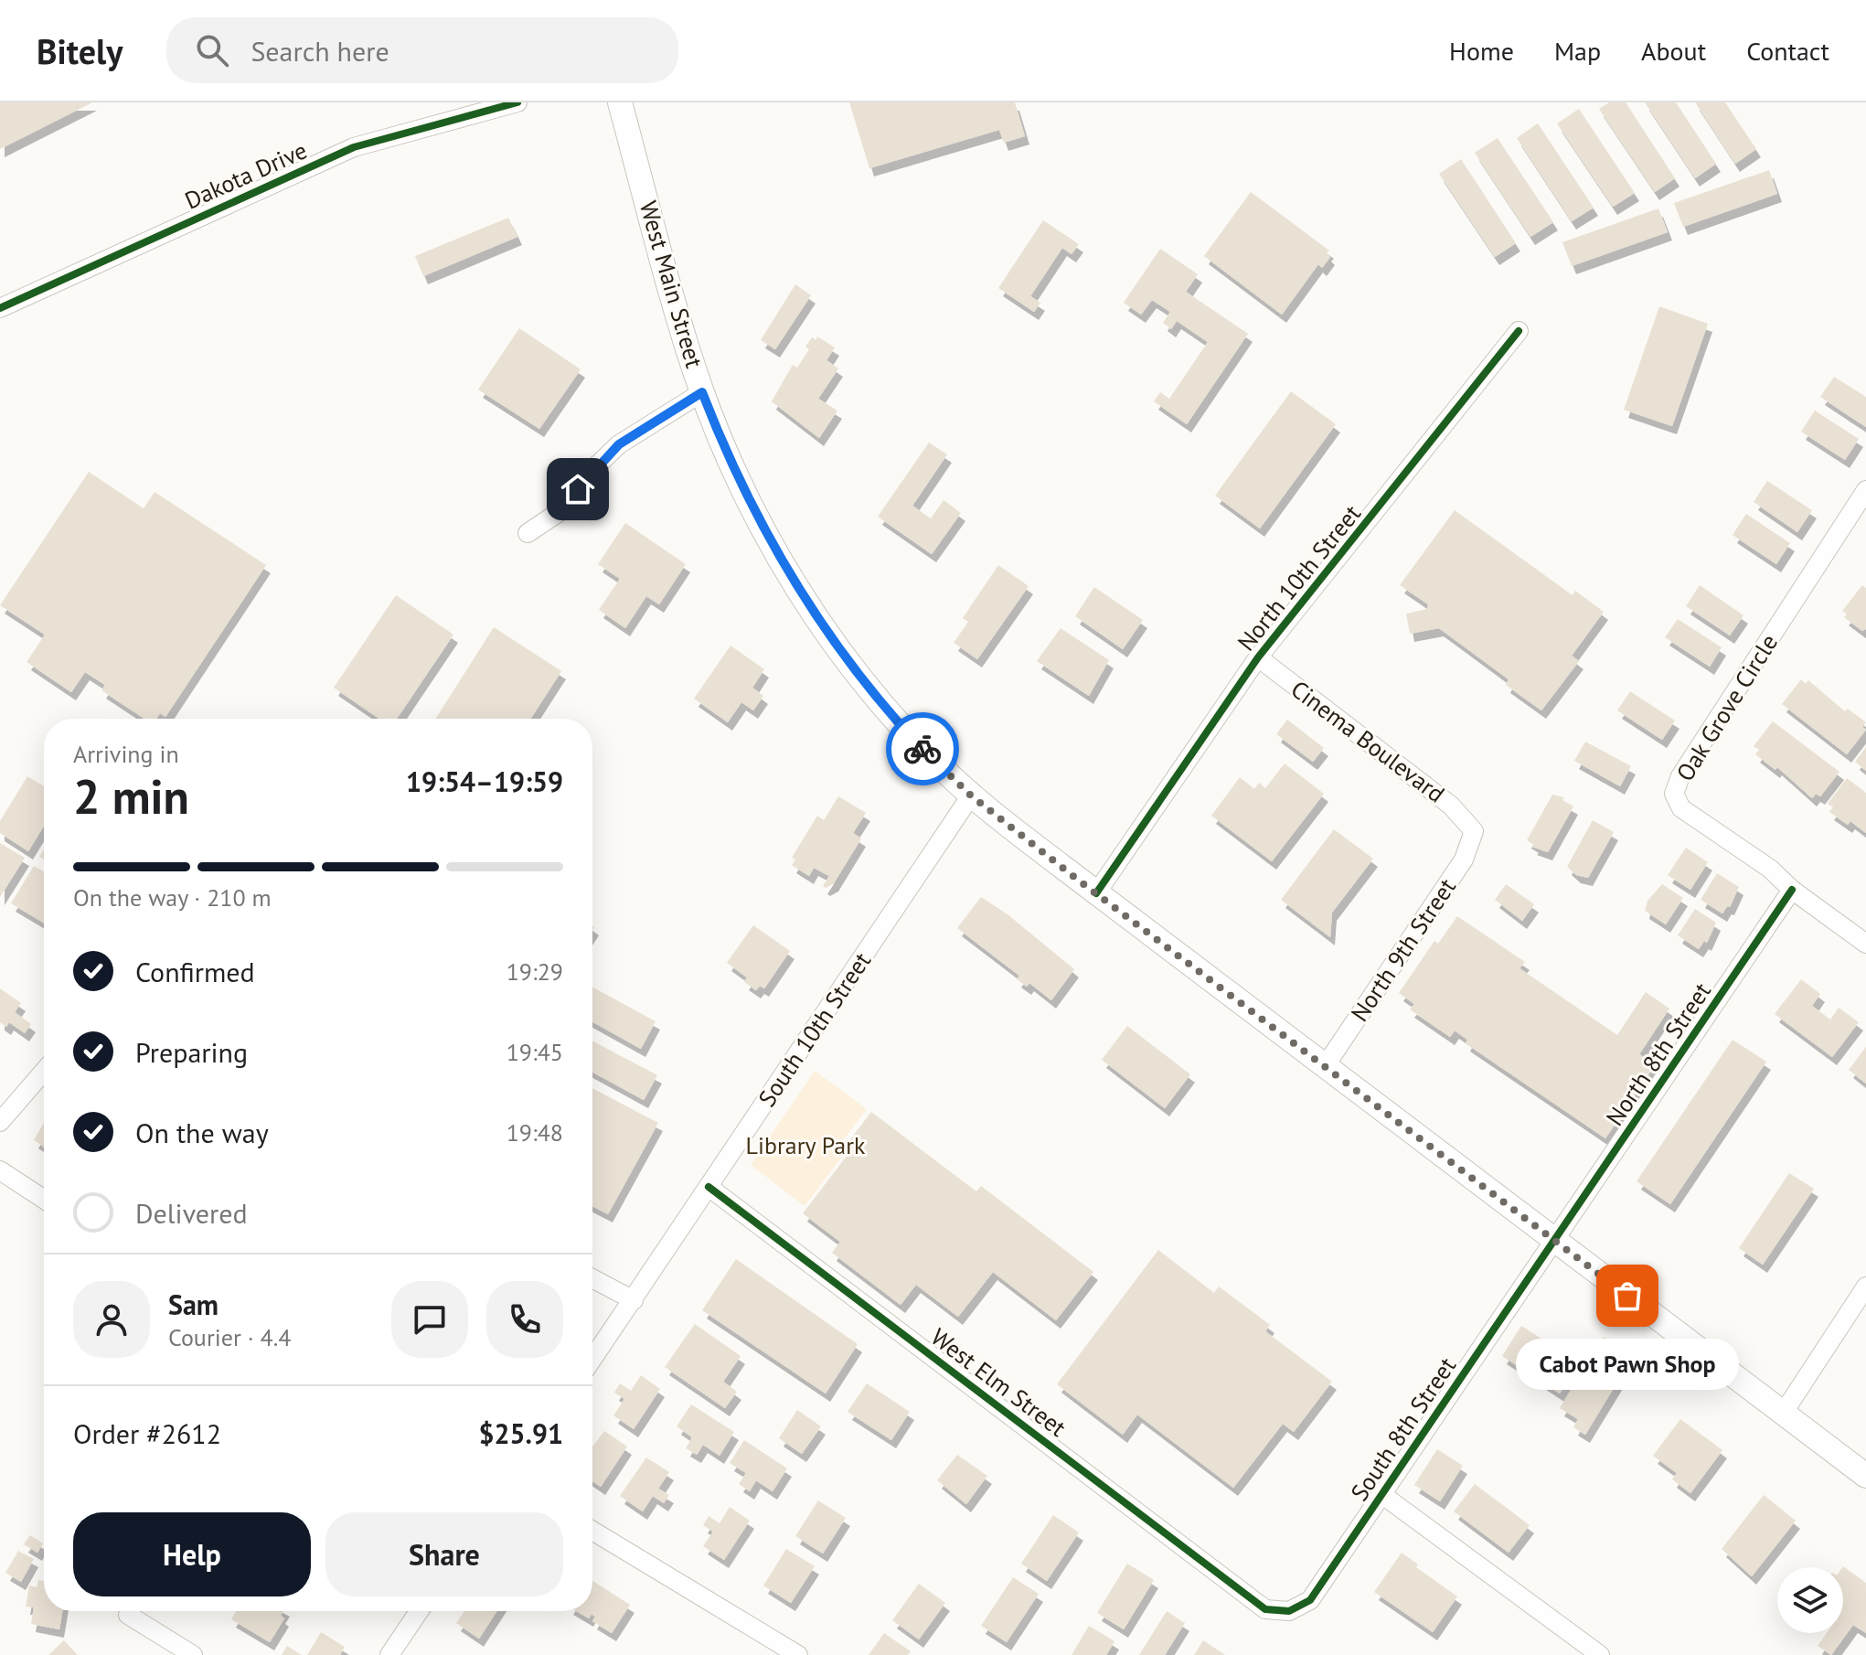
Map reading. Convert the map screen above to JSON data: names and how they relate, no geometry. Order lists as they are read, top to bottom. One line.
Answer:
{"streets":{"main road":["West Main Street"],"street":["Dakota Drive","North 10th Street","Oak Grove Circle","Cinema Boulevard","North 9th Street","South 10th Street","North 8th Street","West Elm Street","South 8th Street"]},"crossings":[["West Main Street","North 10th Street"],["West Main Street","North 9th Street"],["West Main Street","South 10th Street"],["West Main Street","North 8th Street"],["West Main Street","South 8th Street"],["North 10th Street","Cinema Boulevard"],["Oak Grove Circle","North 8th Street"],["Cinema Boulevard","North 9th Street"],["South 10th Street","West Elm Street"],["North 8th Street","South 8th Street"],["West Elm Street","South 8th Street"]],"parks":["Library Park"],"places":["Cabot Pawn Shop"],"page":{"header":"Bitely","search":"Search here","nav":["Home","Map","About","Contact"],"heading":["2 min","Arriving in","19:54–19:59"],"panel":["Sam","Courier · 4.4","Order #2612","$25.91"],"bar":"On the way · 210 m","list":[["Confirmed","19:29"],["Preparing","19:45"],["On the way","19:48"],"Delivered"],"bubble":"Cabot Pawn Shop","buttons":["Help","Share"]}}
